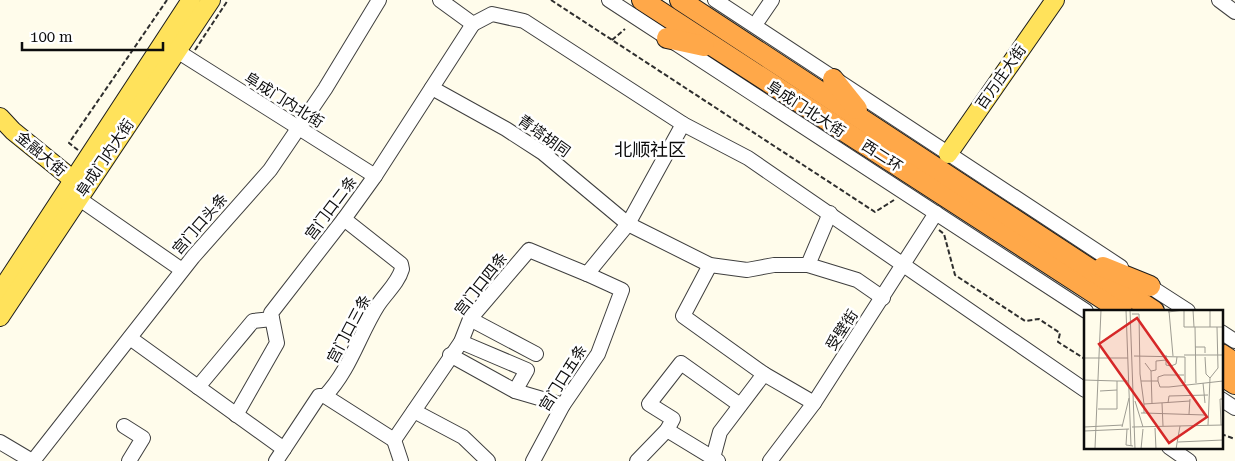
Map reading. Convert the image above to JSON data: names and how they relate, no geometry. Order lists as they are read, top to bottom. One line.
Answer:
{"streets":{"highway":["西二环"],"main road":["百万庄大街","金融大街","阜成门内大街"],"street":["阜成门内北街","阜成门北大街","青塔胡同","宫门口二条","宫门口头条","宫门口四条","宫门口三条","受壁街","宫门口五条"]},"crossings":[["阜成门内北街","阜成门内大街"],["阜成门内北街","宫门口二条"],["阜成门内北街","宫门口头条"],["阜成门北大街","受壁街"],["青塔胡同","宫门口二条"],["青塔胡同","受壁街"],["金融大街","阜成门内大街"],["宫门口二条","宫门口三条"],["宫门口四条","宫门口五条"]],"districts":["北顺社区"],"scale_bar":"100 m"}
